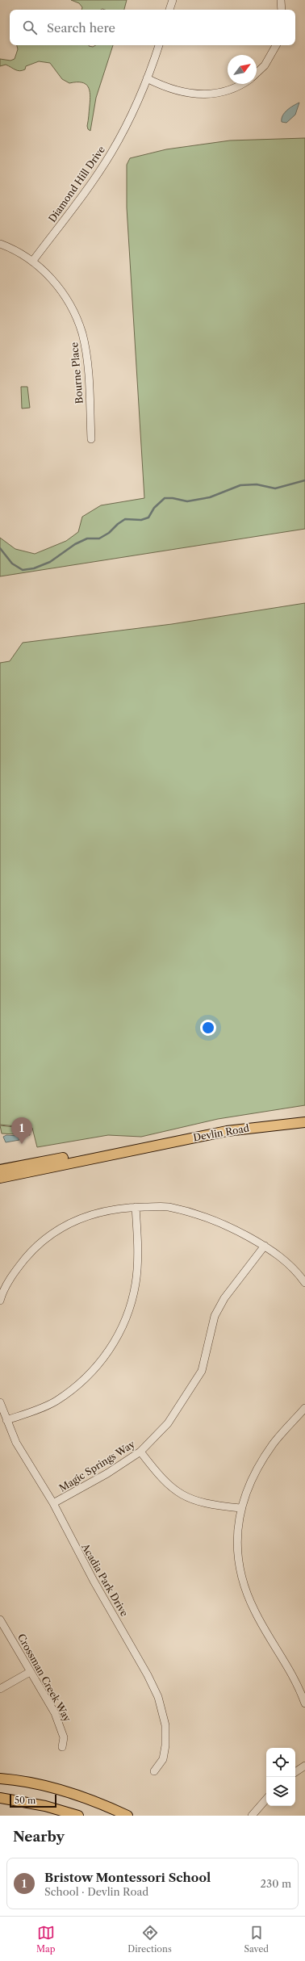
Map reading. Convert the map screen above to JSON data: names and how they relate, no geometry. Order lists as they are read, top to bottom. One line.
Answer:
{"streets":{"main road":["Devlin Road"],"street":["Diamond Hill Drive","Bourne Place","Magic Springs Way","Acadia Park Drive","Crossman Creek Way"]},"crossings":[["Diamond Hill Drive","Bourne Place"],["Magic Springs Way","Acadia Park Drive"]],"scale_bar":"50 m","north":"top right","page":{"search":"Search here","pins":"1","scale":"50 m","heading":"Nearby","list":[{"mark":"1","name":"Bristow Montessori School","note":"School · Devlin Road","value":"230 m"}],"nav":["Map","Directions","Saved"]}}
